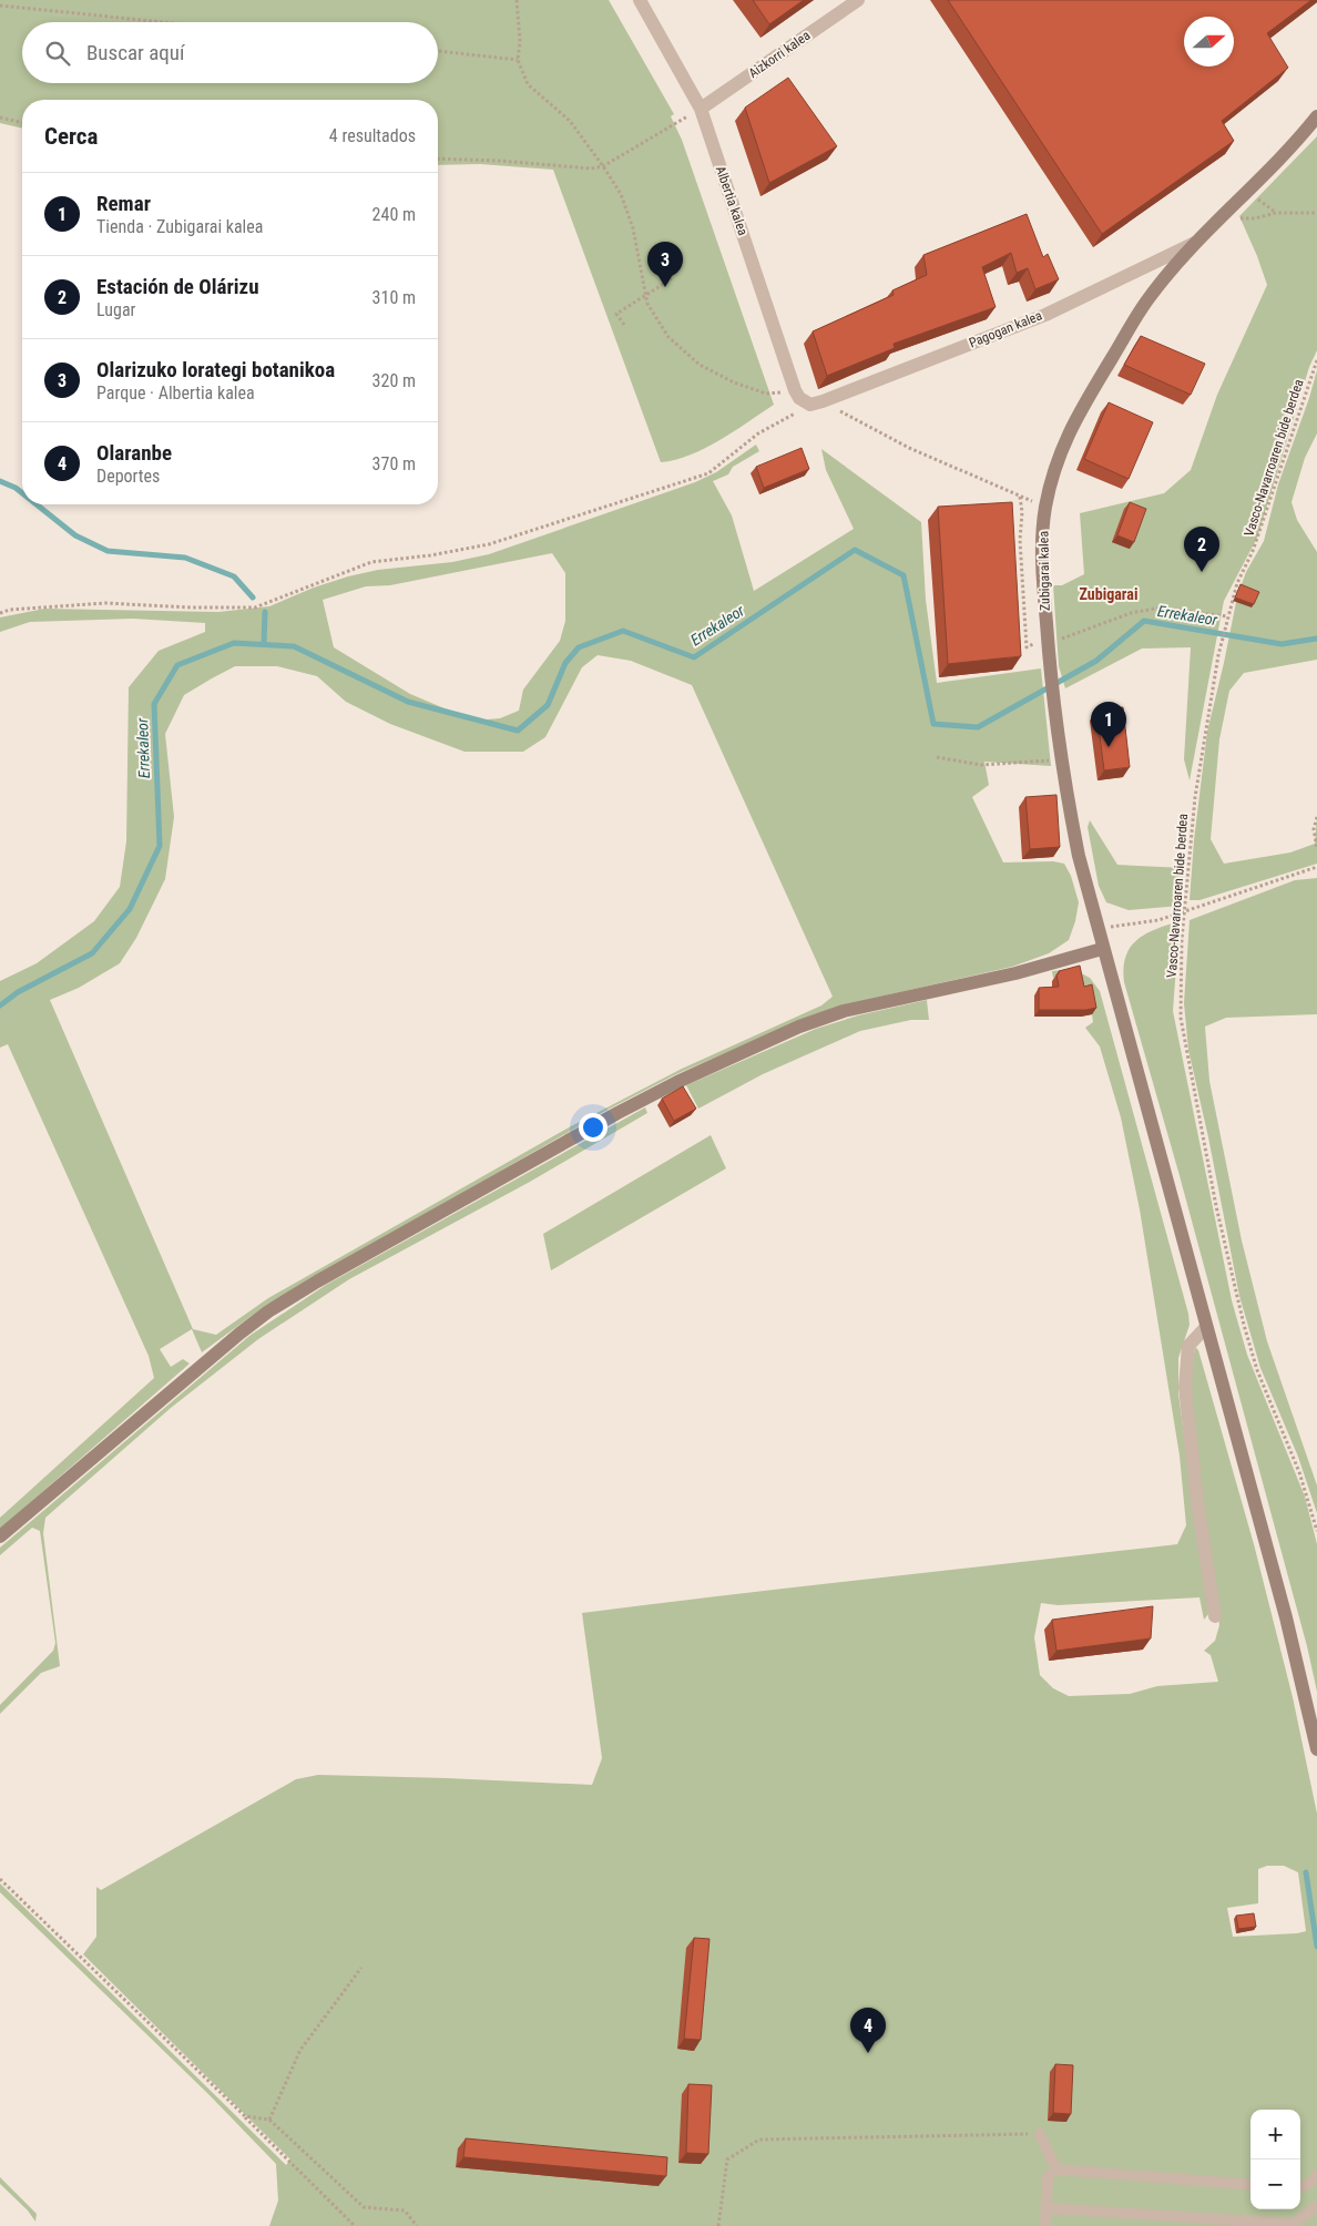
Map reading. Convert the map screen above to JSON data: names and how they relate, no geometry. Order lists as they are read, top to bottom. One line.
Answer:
{"streets":{"main road":["Zubigarai kalea"],"street":["Aizkorri kalea","Albertia kalea","Pagogan kalea"],"path":["Vasco-Navarroaren bide berdea"]},"crossings":[["Aizkorri kalea","Albertia kalea"],["Albertia kalea","Pagogan kalea"],["Pagogan kalea","Zubigarai kalea"]],"districts":["Zubigarai"],"water":["Errekaleor"],"north":"right","page":{"search":"Buscar aquí","heading":["Cerca","4 resultados"],"list":[{"mark":"1","name":"Remar","note":"Tienda · Zubigarai kalea","value":"240 m"},{"mark":"2","name":"Estación de Olárizu","note":"Lugar","value":"310 m"},{"mark":"3","name":"Olarizuko lorategi botanikoa","note":"Parque · Albertia kalea","value":"320 m"},{"mark":"4","name":"Olaranbe","note":"Deportes","value":"370 m"}],"pins":["3","2","1","4"],"map_buttons":["+","−"]}}
